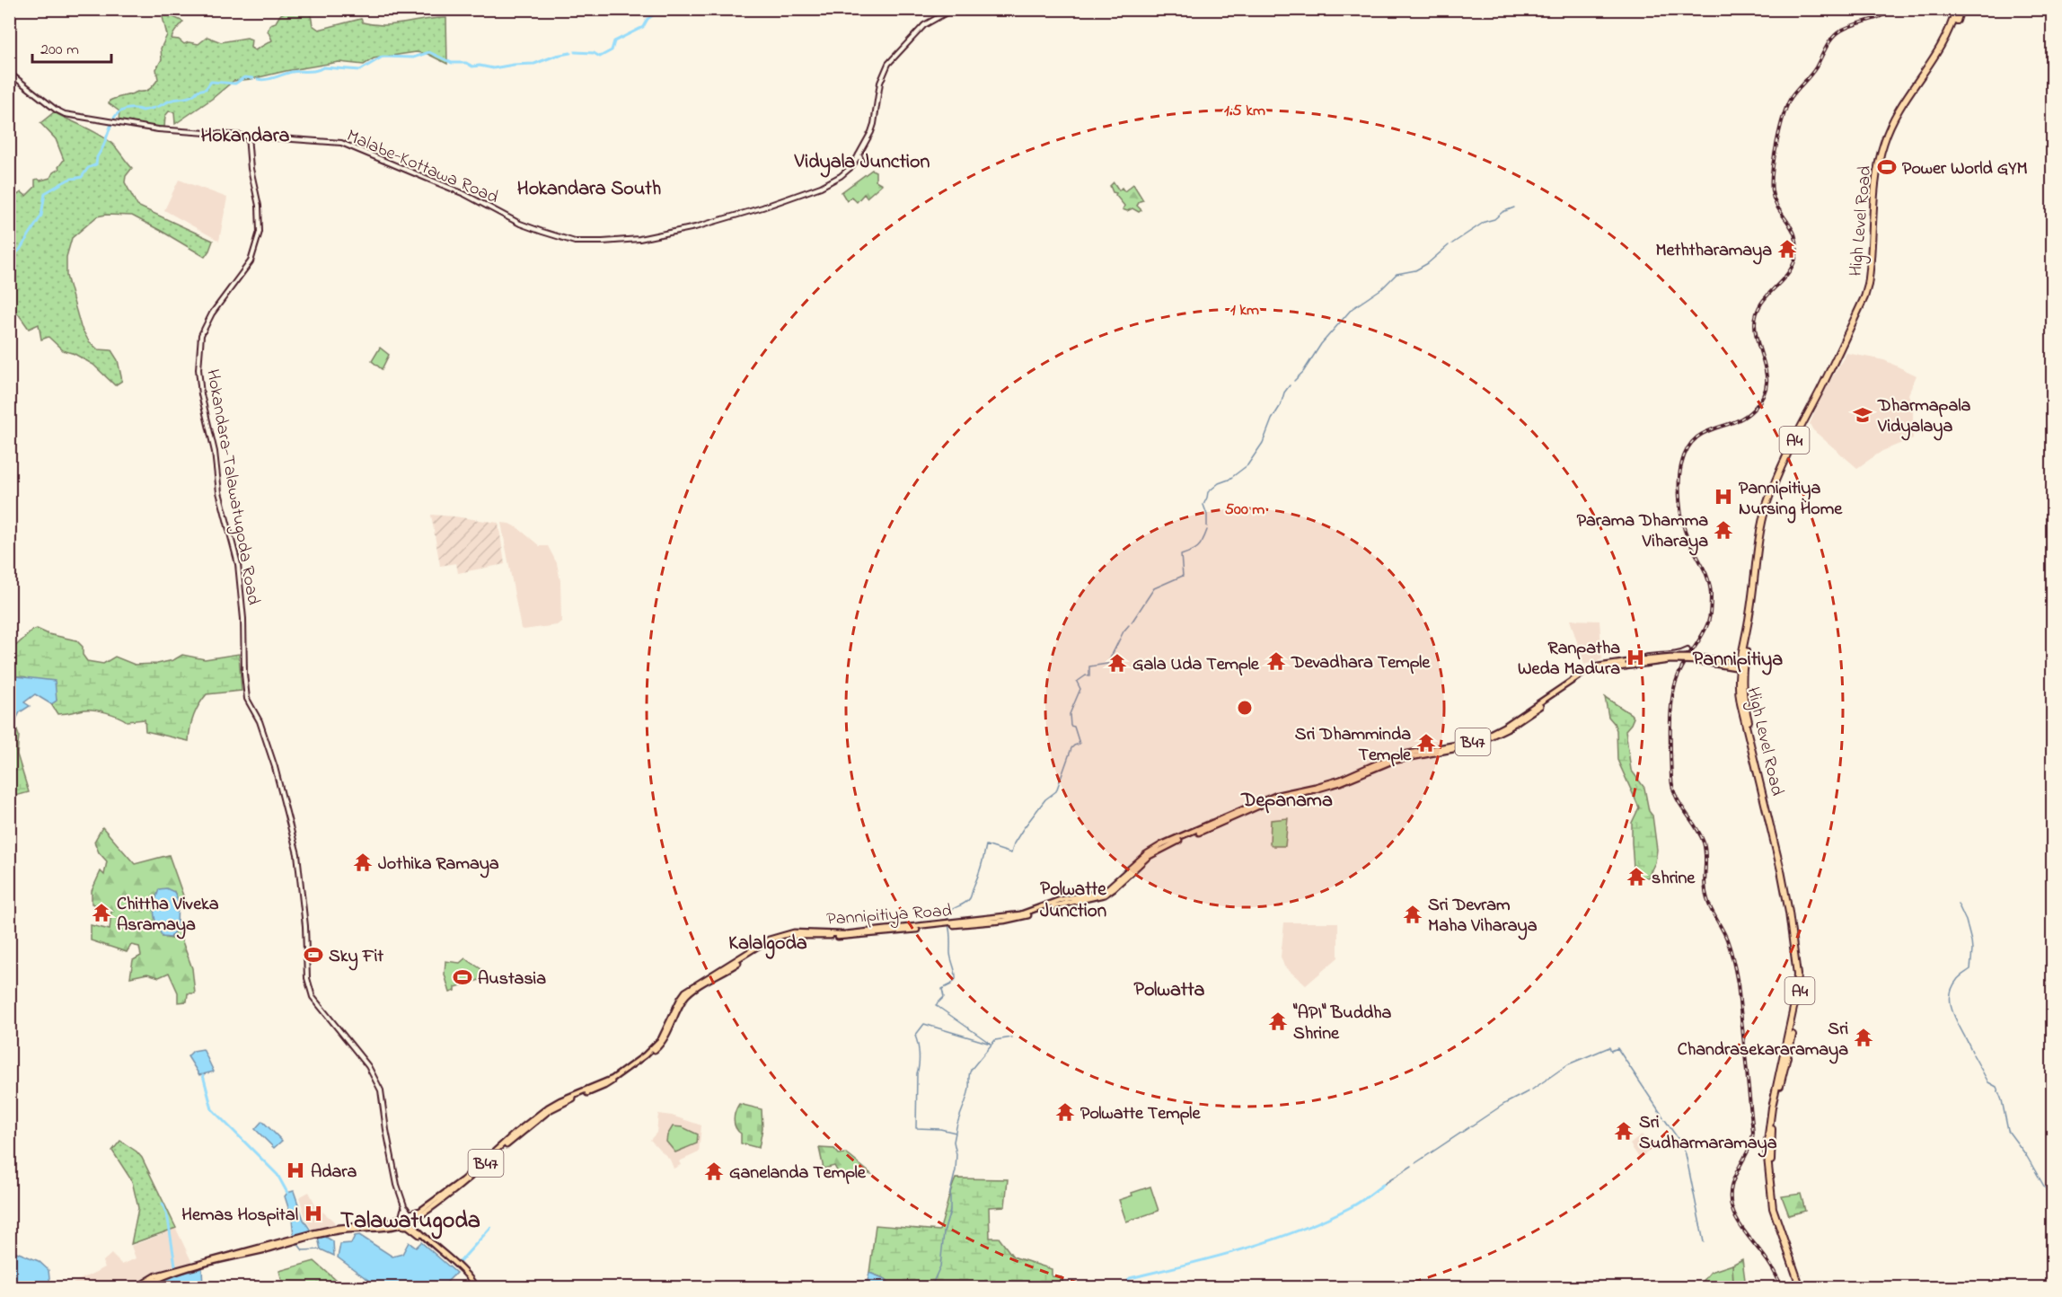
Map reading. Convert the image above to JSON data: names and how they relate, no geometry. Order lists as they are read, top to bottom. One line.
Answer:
{"streets":{"highway":["High Level Road","A4"],"main road":["Malabe-Kottawa Road","Hokandara-Talawatugoda Road","B47","Pannipitiya Road"]},"crossings":[["Malabe-Kottawa Road","Hokandara-Talawatugoda Road"],["High Level Road","B47"],["Hokandara-Talawatugoda Road","Pannipitiya Road"],["B47","Pannipitiya Road"]],"districts":["Hokandara","Vidyala Junction","Hokandara South","Pannipitiya","Depanama","Polwatte Junction","Kalalgoda","Polwatta","Talawatugoda"],"places":{"sports":["Power World GYM","Sky Fit","Austasia"],"temple":["Meththaramaya","Parama Dhamma Viharaya","Devadhara Temple","Gala Uda Temple","Sri Dhamminda Temple","Jothika Ramaya","shrine","Chittha Viveka Asramaya","Sri Devram Maha Viharaya","\"API\" Buddha Shrine","Sri Chandrasekararamaya","Polwatte Temple","Sri Sudharmaramaya","Ganelanda Temple"],"school or university":["Dharmapala Vidyalaya"],"hospital":["Pannipitiya Nursing Home","Ranpatha Weda Madura","Adara","Hemas Hospital"]},"scale_bar":"200 m","rings":["1.5 km","1 km","500 m"]}
